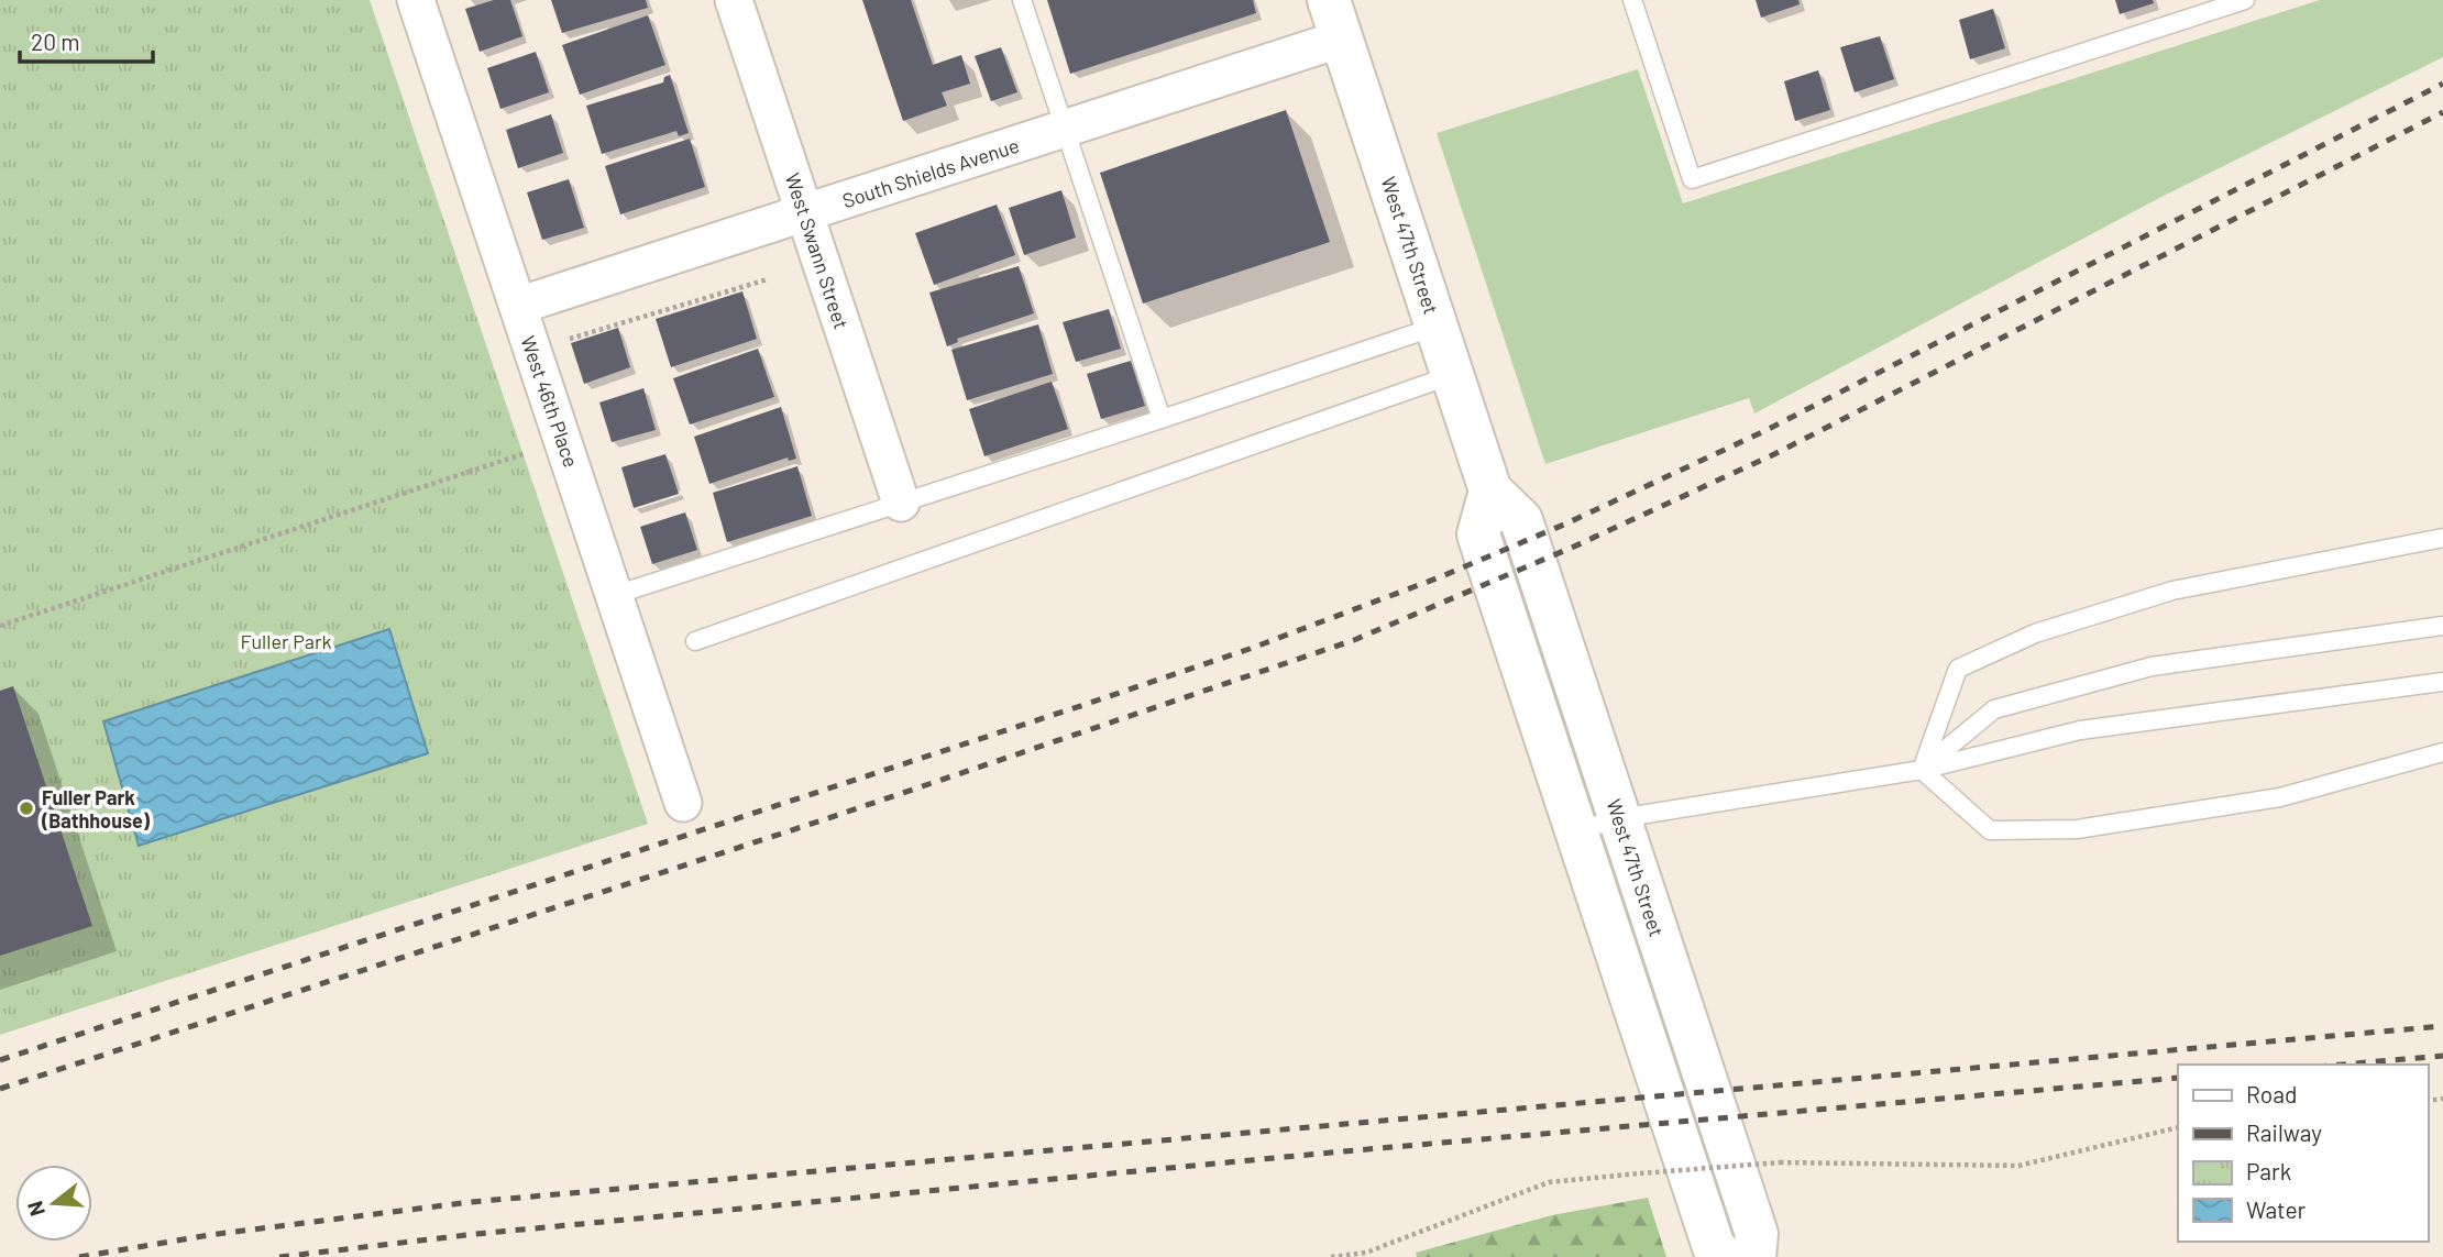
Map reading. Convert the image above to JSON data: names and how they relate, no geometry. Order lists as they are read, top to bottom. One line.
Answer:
{"streets":{"main road":["West 47th Street"],"street":["South Shields Avenue","West Swann Street","West 46th Place"]},"crossings":[["South Shields Avenue","West 47th Street"],["South Shields Avenue","West Swann Street"],["South Shields Avenue","West 46th Place"]],"parks":["Fuller Park"],"places":["Fuller Park (Bathhouse)"],"legend":["Road","Railway","Park","Water"],"scale_bar":"20 m","north":"left"}
